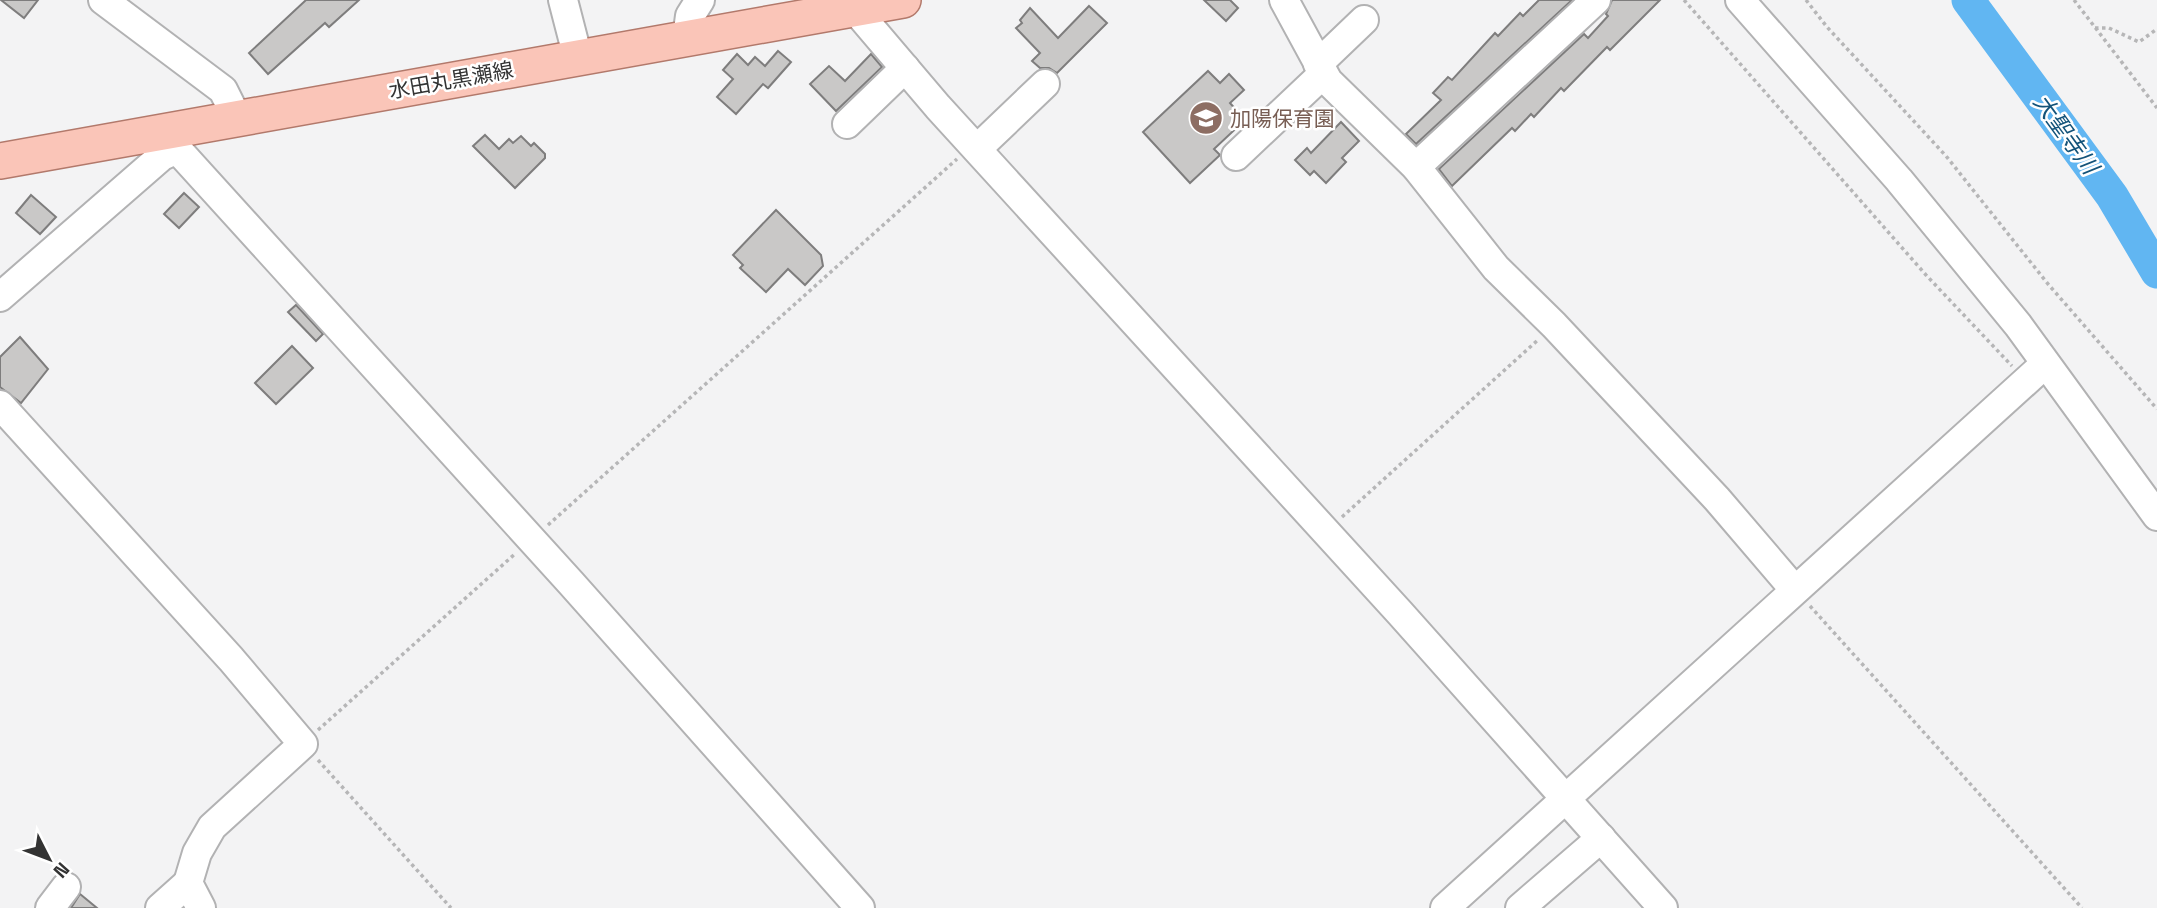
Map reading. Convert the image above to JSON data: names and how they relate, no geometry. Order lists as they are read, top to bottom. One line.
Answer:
{"streets":{"main road":["水田丸黒瀬線"]},"water":["大聖寺川"],"places":{"school or university":["加陽保育園"]},"north":"bottom right"}
